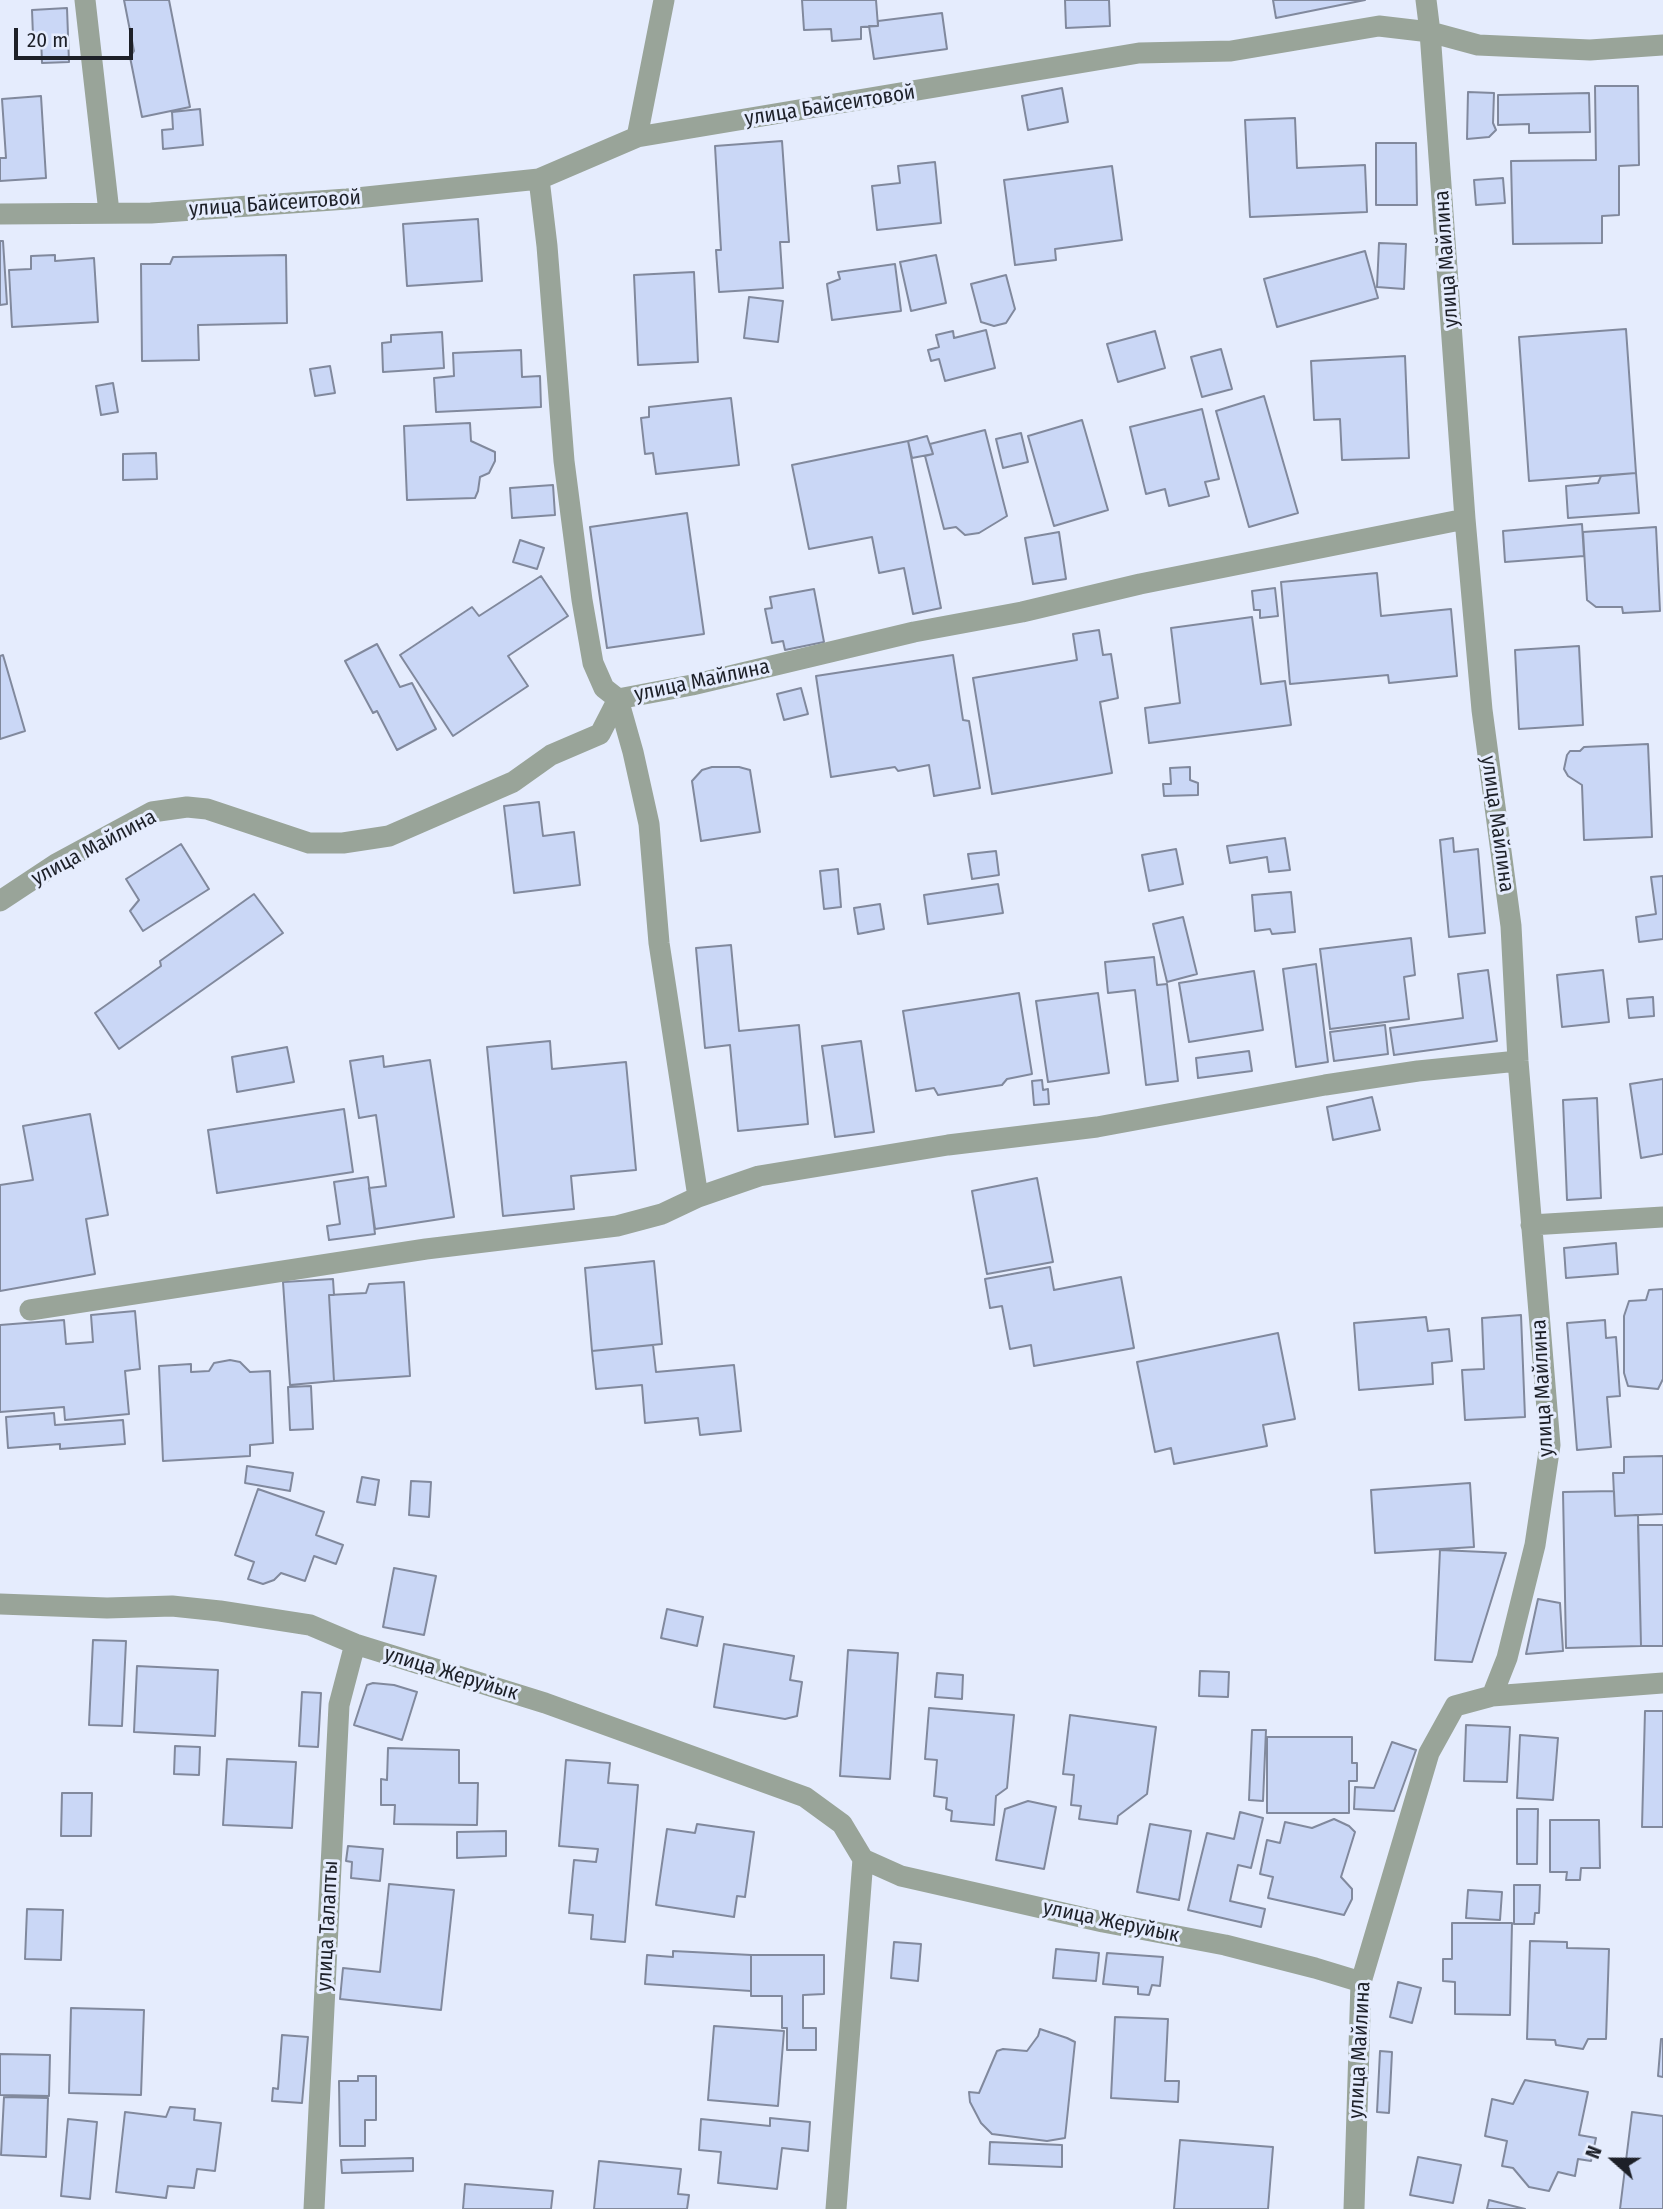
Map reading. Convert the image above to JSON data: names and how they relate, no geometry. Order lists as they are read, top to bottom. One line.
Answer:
{"streets":{"street":["улица Байсеитовой","улица Майлина","улица Жеруйык","улица Талапты"]},"crossings":[["улица Байсеитовой","улица Майлина"],["улица Майлина","улица Жеруйык"],["улица Жеруйык","улица Талапты"]],"scale_bar":"20 m","north":"left"}
